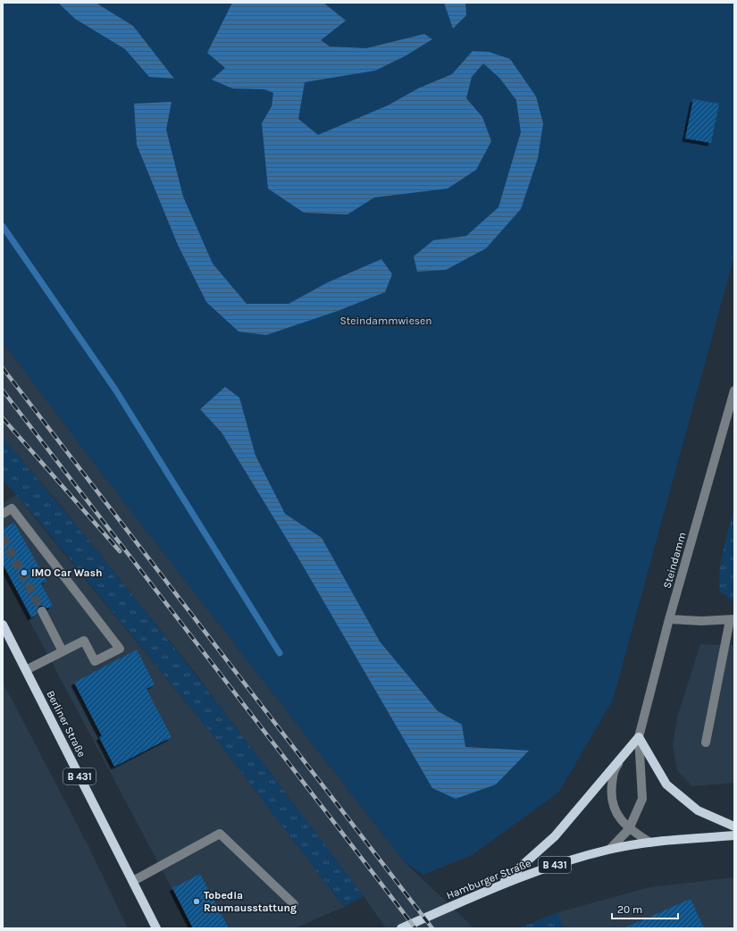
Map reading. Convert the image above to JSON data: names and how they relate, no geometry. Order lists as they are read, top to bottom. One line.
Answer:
{"streets":{"main road":["Berliner Straße","B 431","Hamburger Straße"],"street":["Steindamm"]},"crossings":[["Steindamm","Hamburger Straße"]],"parks":["Steindammwiesen"],"places":["IMO Car Wash","Tobedia Raumausstattung"],"scale_bar":"20 m"}
